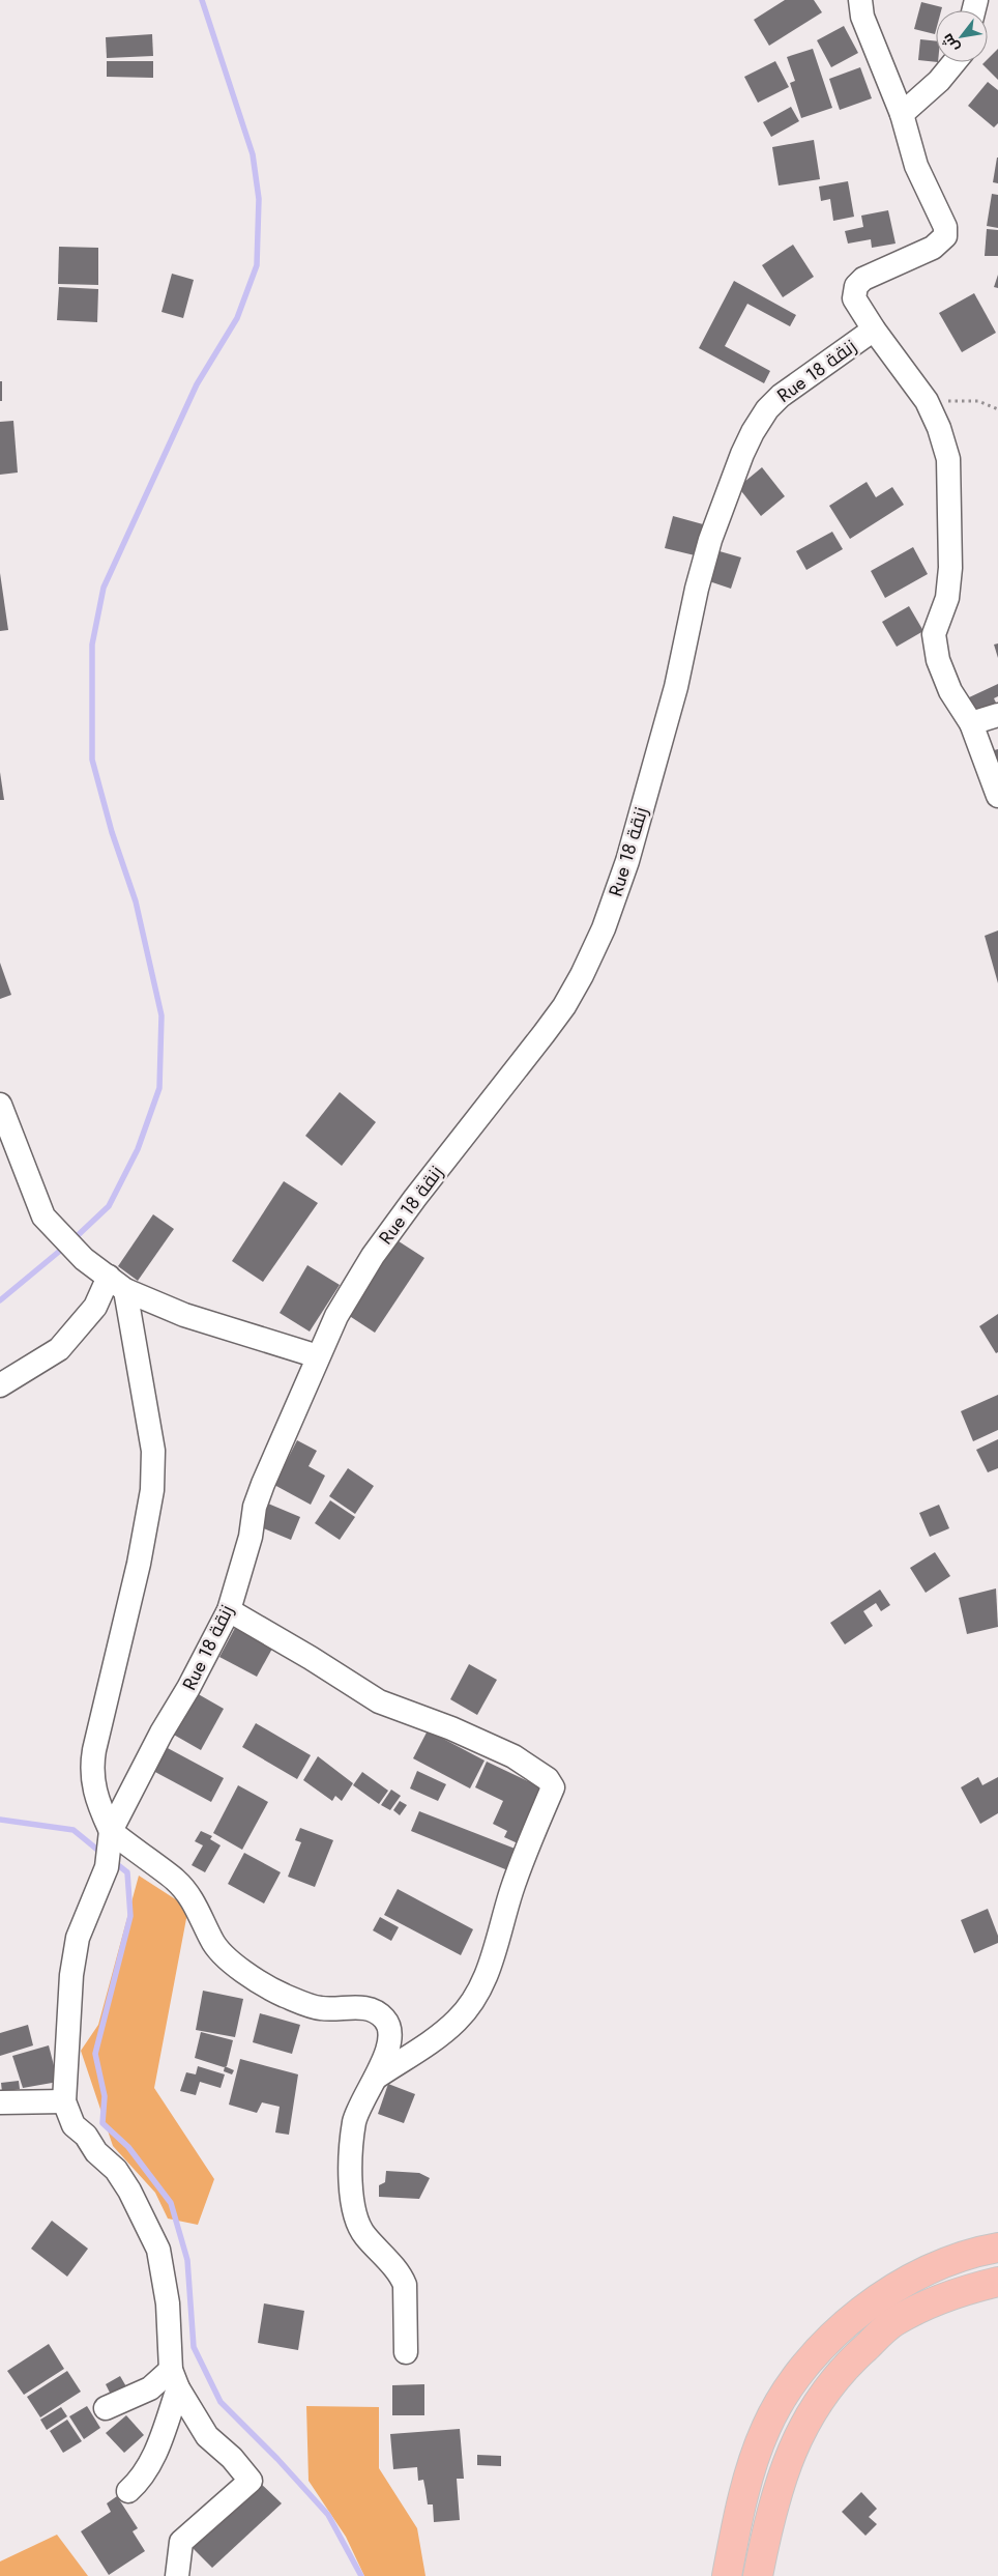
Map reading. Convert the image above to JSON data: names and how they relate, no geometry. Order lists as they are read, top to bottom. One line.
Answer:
{"streets":{"street":["Rue 18 زنقة"]},"north":"bottom left"}
